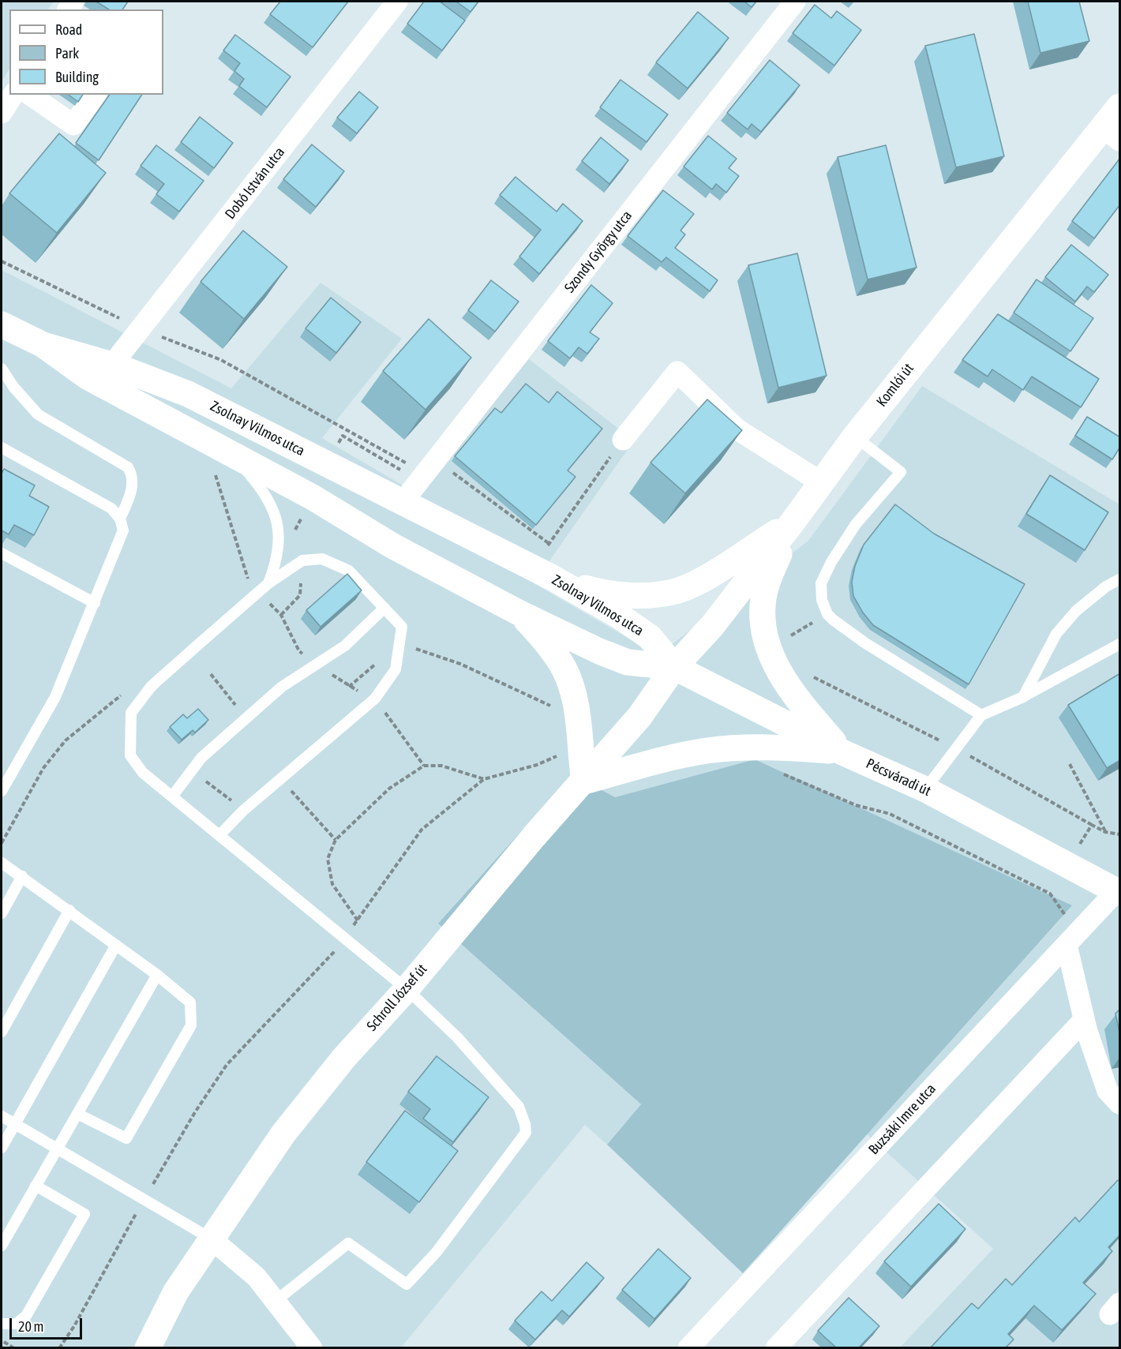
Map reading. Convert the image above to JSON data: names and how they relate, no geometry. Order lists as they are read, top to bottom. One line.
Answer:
{"streets":{"main road":["Komlói út","Zsolnay Vilmos utca","Pécsváradi út","Schroll József út"],"street":["Dobó István utca","Szondy György utca","Buzsáki Imre utca"]},"crossings":[["Dobó István utca","Zsolnay Vilmos utca"],["Szondy György utca","Zsolnay Vilmos utca"],["Komlói út","Zsolnay Vilmos utca"],["Komlói út","Pécsváradi út"],["Komlói út","Schroll József út"],["Zsolnay Vilmos utca","Pécsváradi út"],["Zsolnay Vilmos utca","Schroll József út"],["Pécsváradi út","Schroll József út"],["Pécsváradi út","Buzsáki Imre utca"]],"legend":["Road","Park","Building"],"scale_bar":"20 m"}
